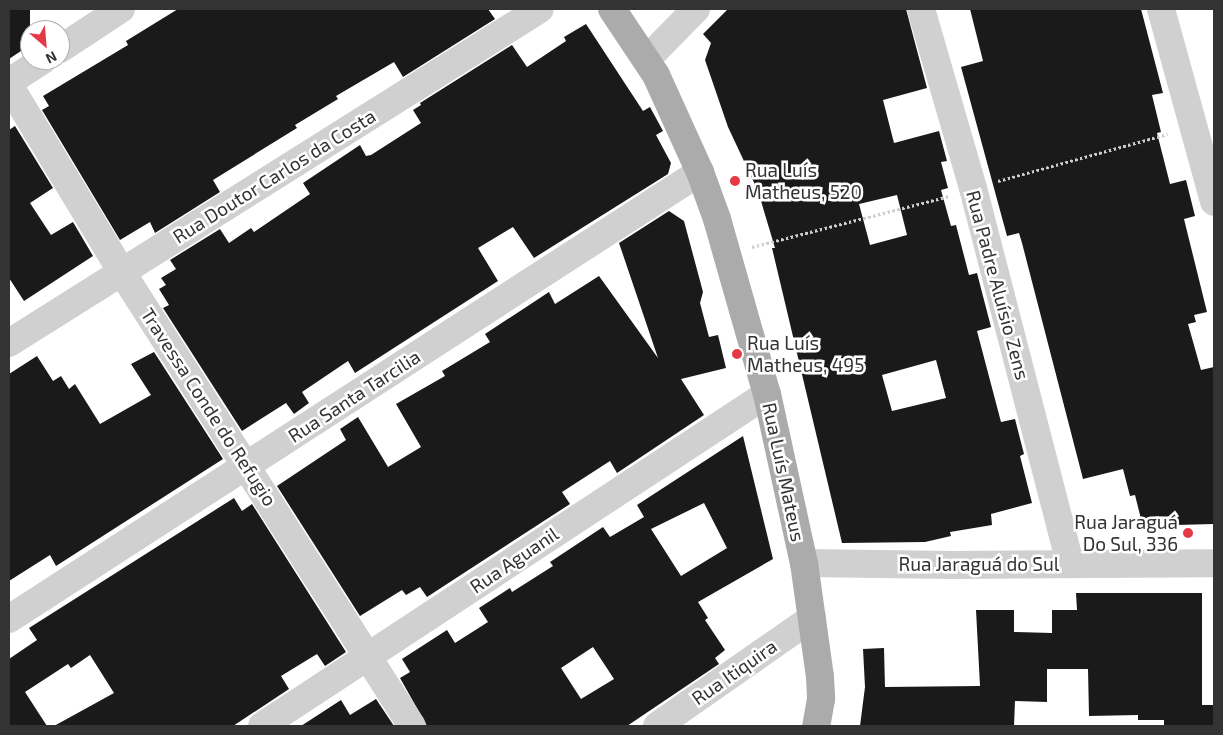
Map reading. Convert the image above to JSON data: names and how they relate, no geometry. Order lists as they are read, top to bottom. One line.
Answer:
{"streets":{"main road":["Rua Luís Mateus"],"street":["Rua Doutor Carlos da Costa","Rua Padre Aluísio Zens","Rua Santa Tarcilia","Travessa Conde do Refugio","Rua Aguanil","Rua Jaraguá do Sul","Rua Itiquira"]},"crossings":[["Rua Doutor Carlos da Costa","Travessa Conde do Refugio"],["Rua Padre Aluísio Zens","Rua Jaraguá do Sul"],["Rua Santa Tarcilia","Travessa Conde do Refugio"],["Rua Santa Tarcilia","Rua Luís Mateus"],["Travessa Conde do Refugio","Rua Aguanil"],["Rua Luís Mateus","Rua Aguanil"],["Rua Luís Mateus","Rua Jaraguá do Sul"],["Rua Luís Mateus","Rua Itiquira"]],"places":["Rua Luís Matheus, 520","Rua Luís Matheus, 495","Rua Jaraguá Do Sul, 336"],"north":"bottom right"}
